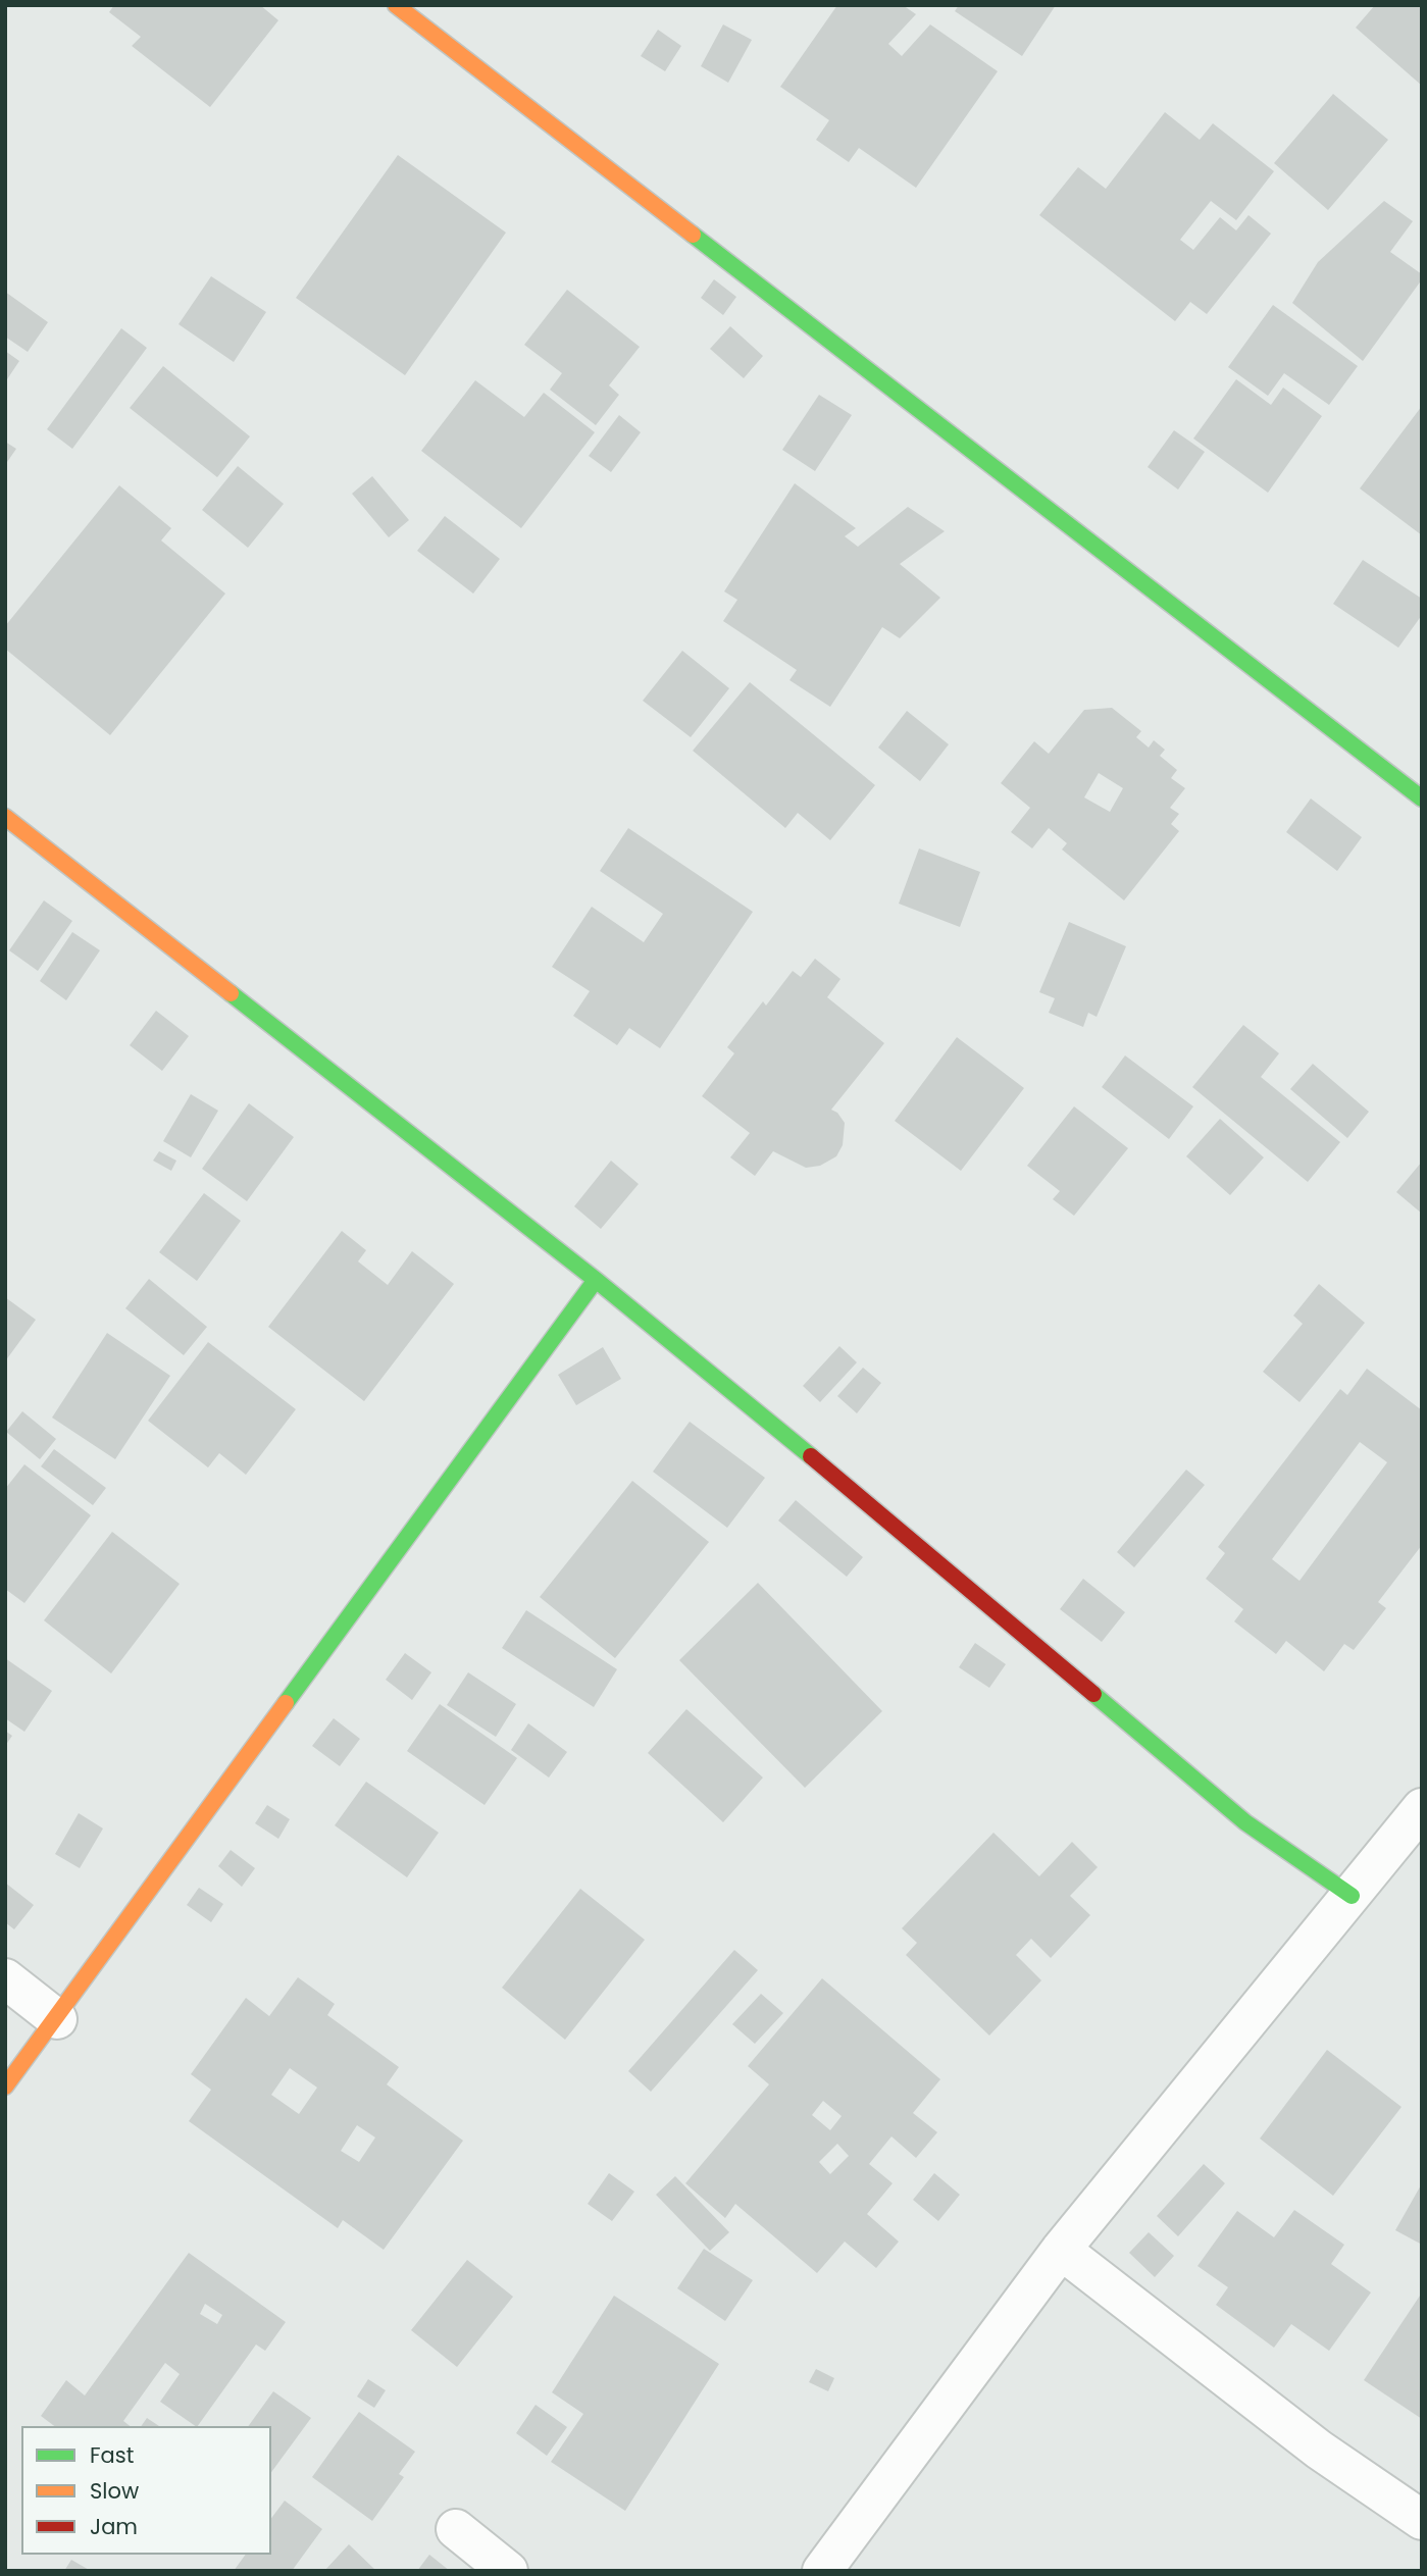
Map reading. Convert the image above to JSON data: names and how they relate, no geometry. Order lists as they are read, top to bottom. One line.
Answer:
{"legend":["Fast","Slow","Jam"]}
